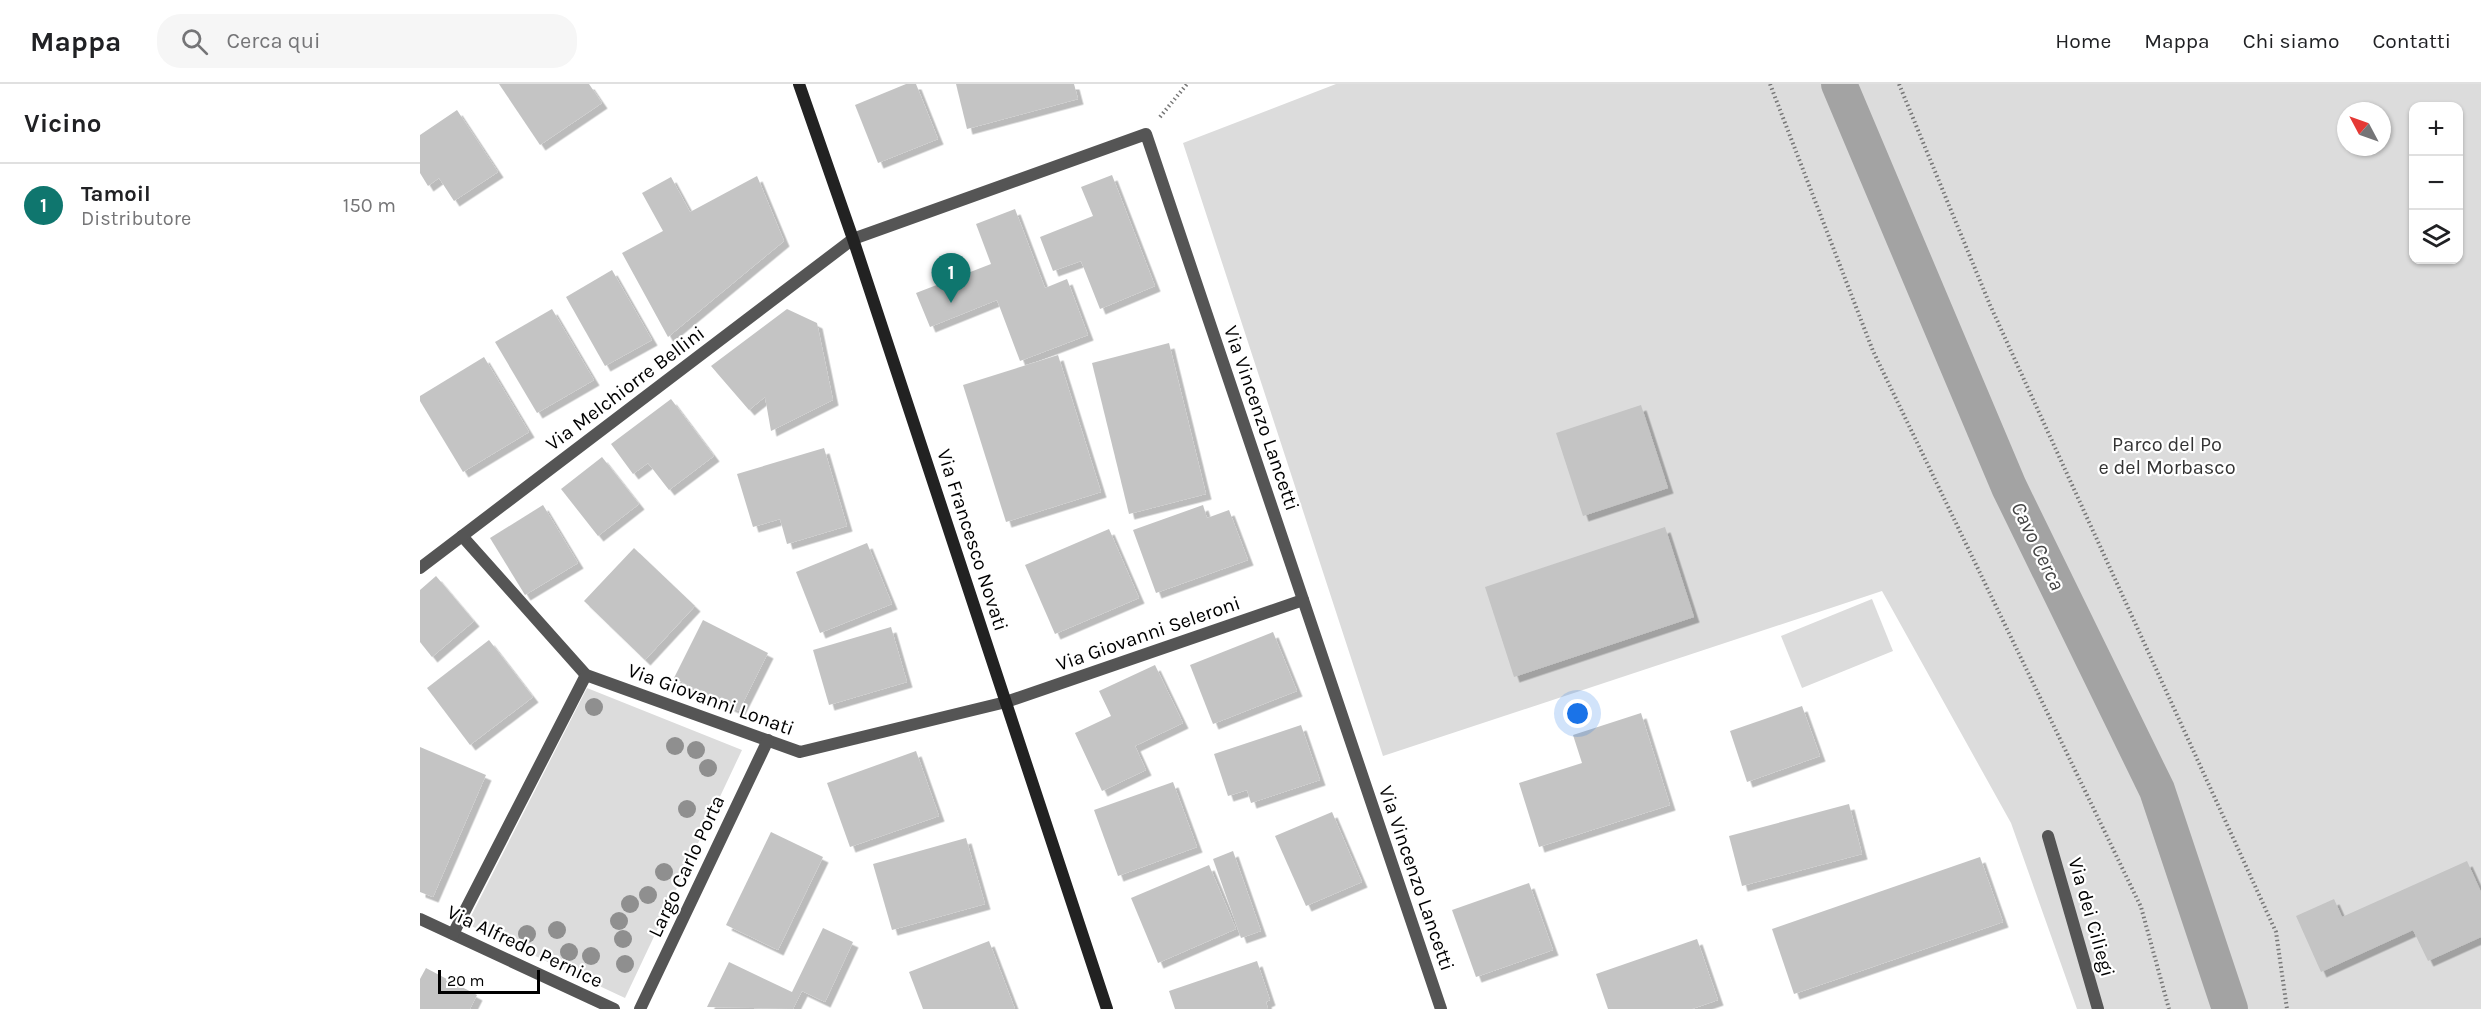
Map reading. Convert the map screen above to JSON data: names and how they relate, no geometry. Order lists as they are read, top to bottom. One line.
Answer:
{"streets":{"street":["Via Melchiorre Bellini","Via Vincenzo Lancetti","Via Francesco Novati","Via Giovanni Seleroni","Via Giovanni Lonati","Largo Carlo Porta","Via dei Ciliegi","Via Alfredo Pernice"]},"crossings":[["Via Melchiorre Bellini","Via Francesco Novati"],["Via Melchiorre Bellini","Via Giovanni Lonati"],["Via Vincenzo Lancetti","Via Giovanni Seleroni"],["Via Francesco Novati","Via Giovanni Seleroni"],["Via Francesco Novati","Via Giovanni Lonati"],["Via Giovanni Seleroni","Via Giovanni Lonati"],["Via Giovanni Lonati","Largo Carlo Porta"]],"water":["Cavo Cerca"],"parks":["Parco del Po e del Morbasco"],"scale_bar":"20 m","north":"top left","page":{"header":"Mappa","search":"Cerca qui","nav":["Home","Mappa","Chi siamo","Contatti"],"heading":"Vicino","map_buttons":["+","−"],"list":[{"mark":"1","name":"Tamoil","note":"Distributore","value":"150 m"}],"pins":"1","scale":"20 m"}}
